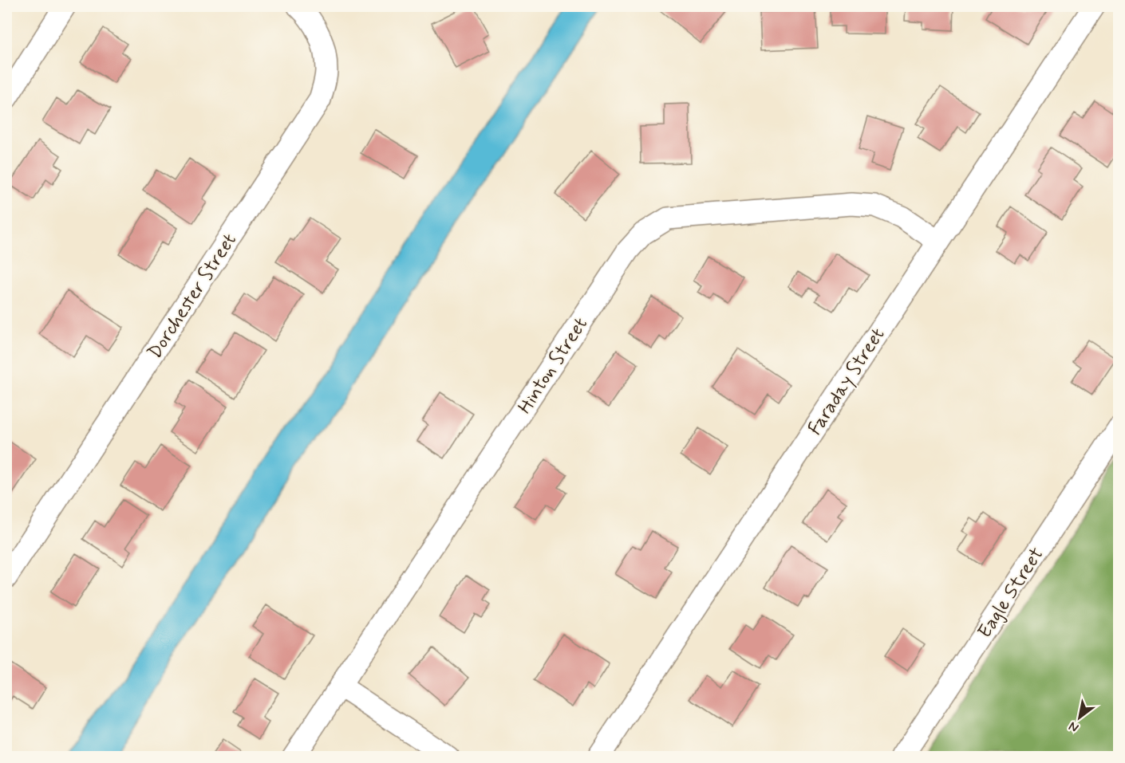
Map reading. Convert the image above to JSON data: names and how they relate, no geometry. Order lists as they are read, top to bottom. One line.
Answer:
{"streets":{"street":["Dorchester Street","Hinton Street","Faraday Street","Eagle Street"]},"crossings":[["Hinton Street","Faraday Street"]],"north":"bottom left"}
